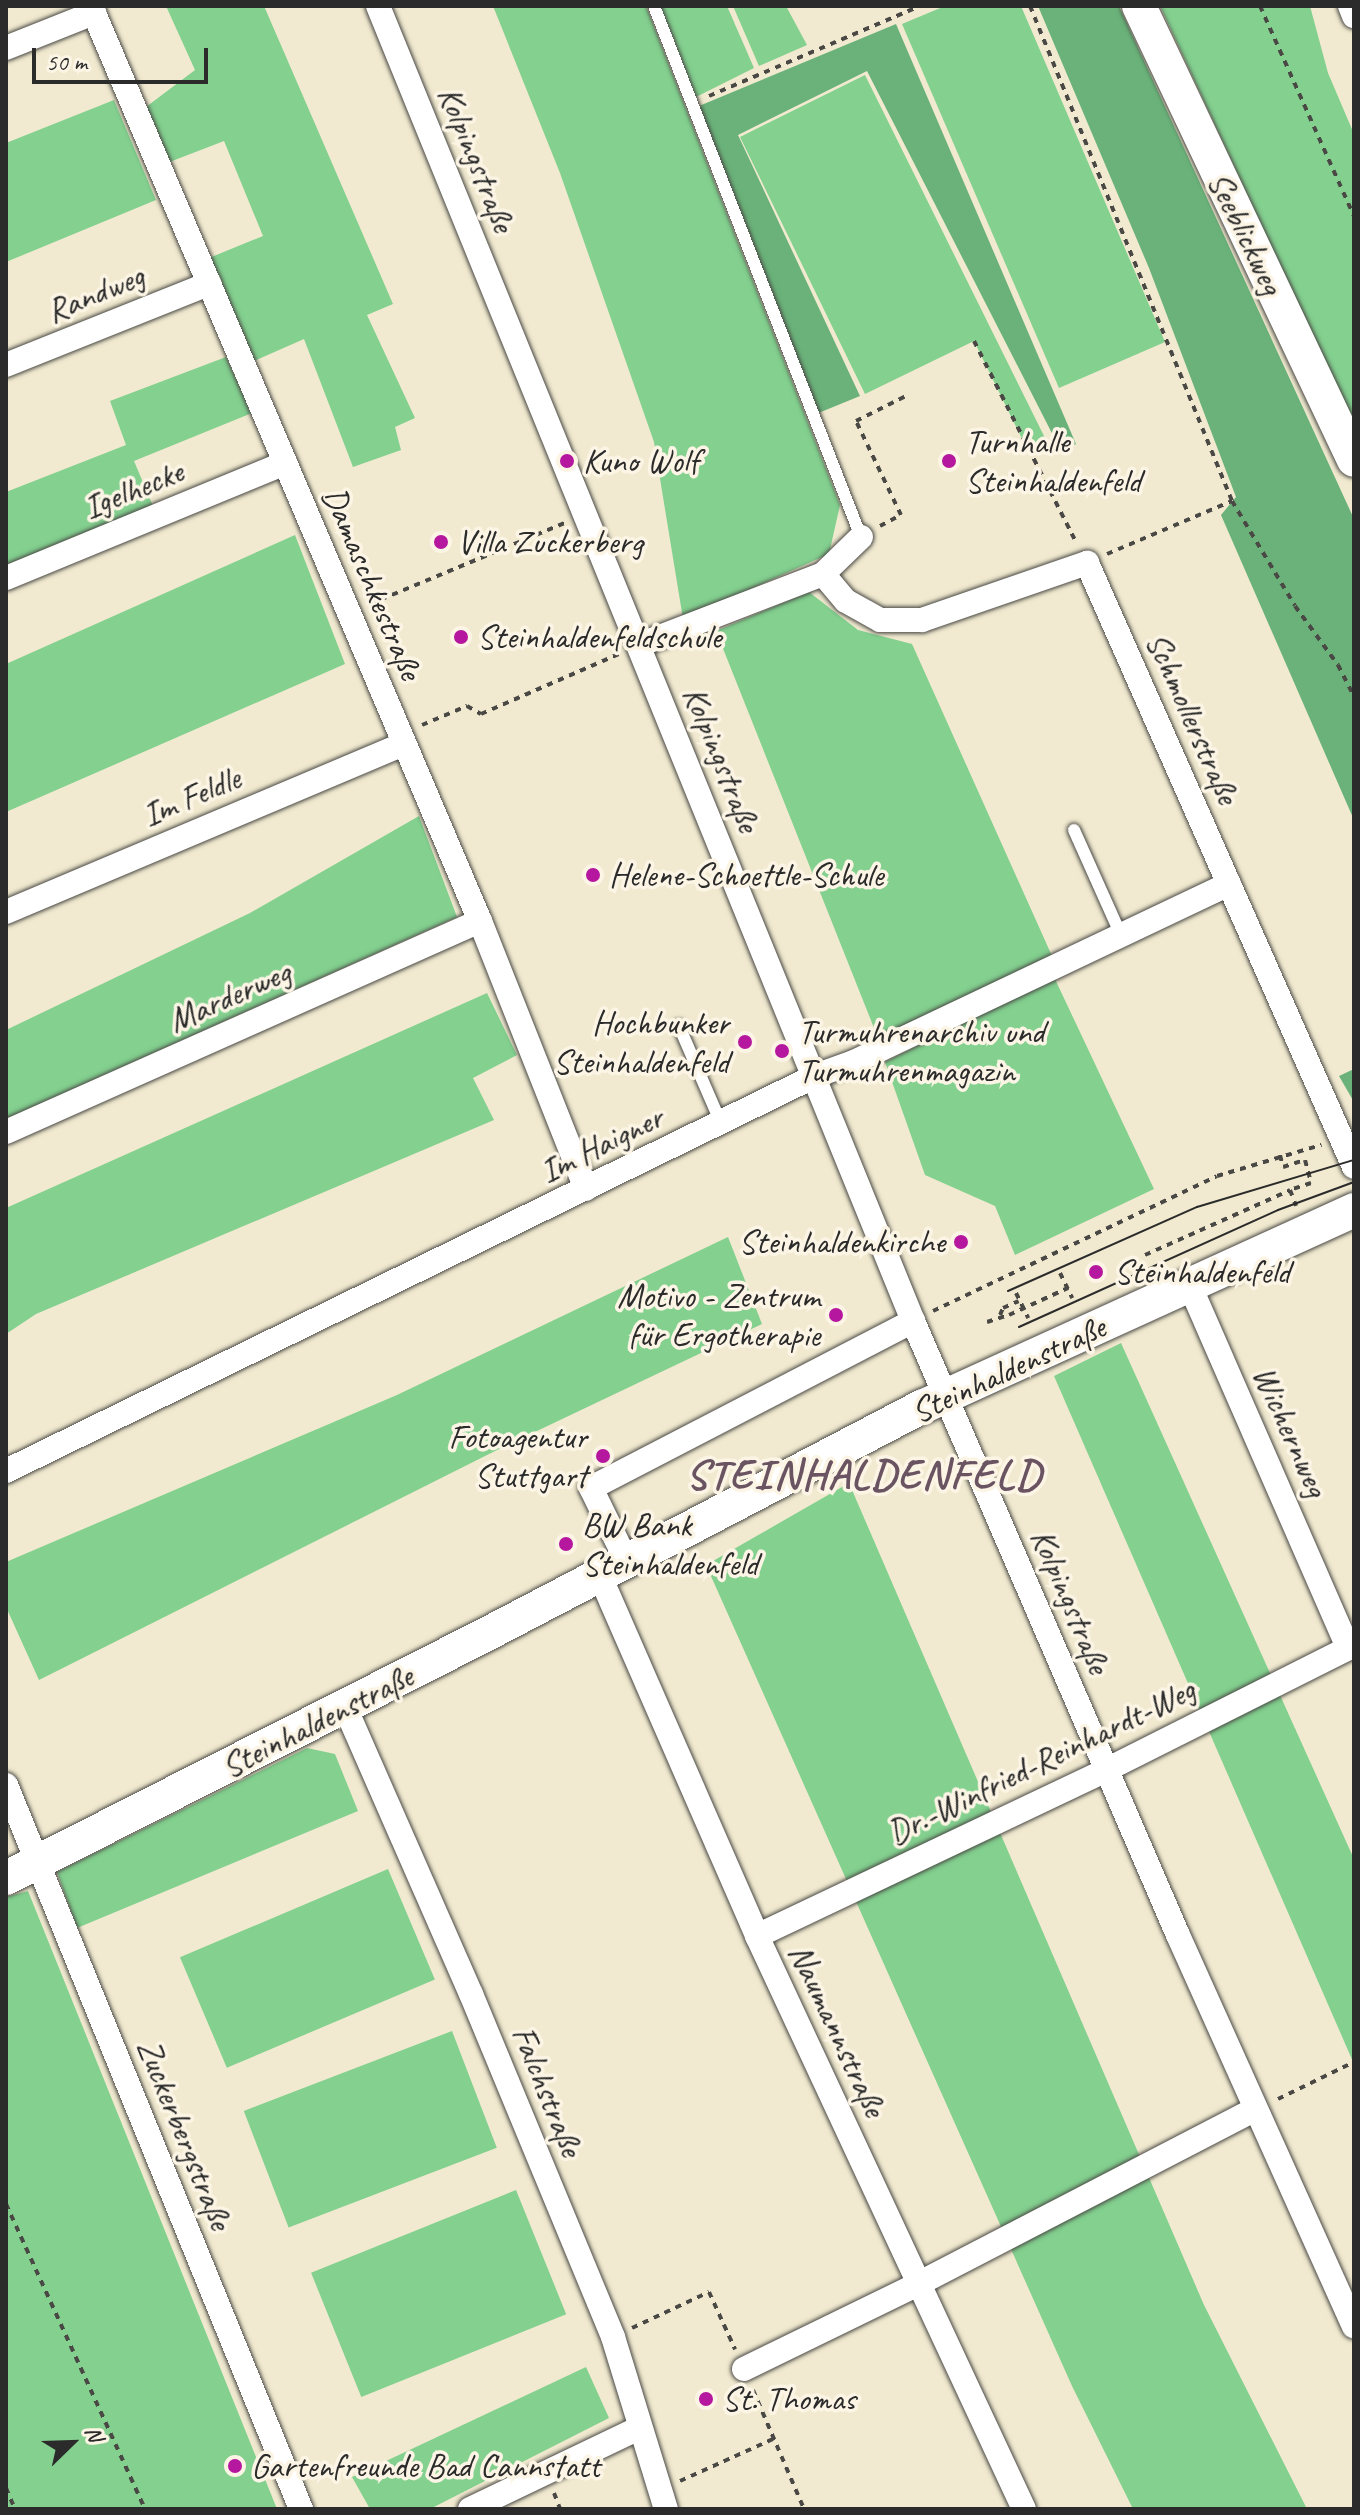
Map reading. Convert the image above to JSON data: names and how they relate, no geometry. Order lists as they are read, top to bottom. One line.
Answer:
{"streets":{"street":["Kolpingstraße","Seeblickweg","Randweg","Igelhecke","Damaschkestraße","Schmollerstraße","Im Feldle","Marderweg","Im Haigner","Steinhaldenstraße","Wichernweg","Dr.-Winfried-Reinhardt-Weg","Naumannstraße","Falchstraße","Zuckerbergstraße"]},"crossings":[["Kolpingstraße","Im Haigner"],["Kolpingstraße","Steinhaldenstraße"],["Kolpingstraße","Dr.-Winfried-Reinhardt-Weg"],["Randweg","Damaschkestraße"],["Igelhecke","Damaschkestraße"],["Damaschkestraße","Im Feldle"],["Damaschkestraße","Marderweg"],["Damaschkestraße","Im Haigner"],["Schmollerstraße","Im Haigner"],["Steinhaldenstraße","Wichernweg"],["Steinhaldenstraße","Naumannstraße"],["Steinhaldenstraße","Falchstraße"],["Steinhaldenstraße","Zuckerbergstraße"],["Wichernweg","Dr.-Winfried-Reinhardt-Weg"],["Dr.-Winfried-Reinhardt-Weg","Naumannstraße"]],"districts":["STEINHALDENFELD"],"places":["Kuno Wolf","Turnhalle Steinhaldenfeld","Villa Zuckerberg","Steinhaldenfeldschule","Helene-Schoettle-Schule","Hochbunker Steinhaldenfeld","Turmuhrenarchiv und Turmuhrenmagazin","Steinhaldenkirche","Steinhaldenfeld","Motivo - Zentrum für Ergotherapie","Fotoagentur Stuttgart","BW Bank Steinhaldenfeld","St. Thomas","Gartenfreunde Bad Cannstatt"],"scale_bar":"50 m","north":"top right"}
